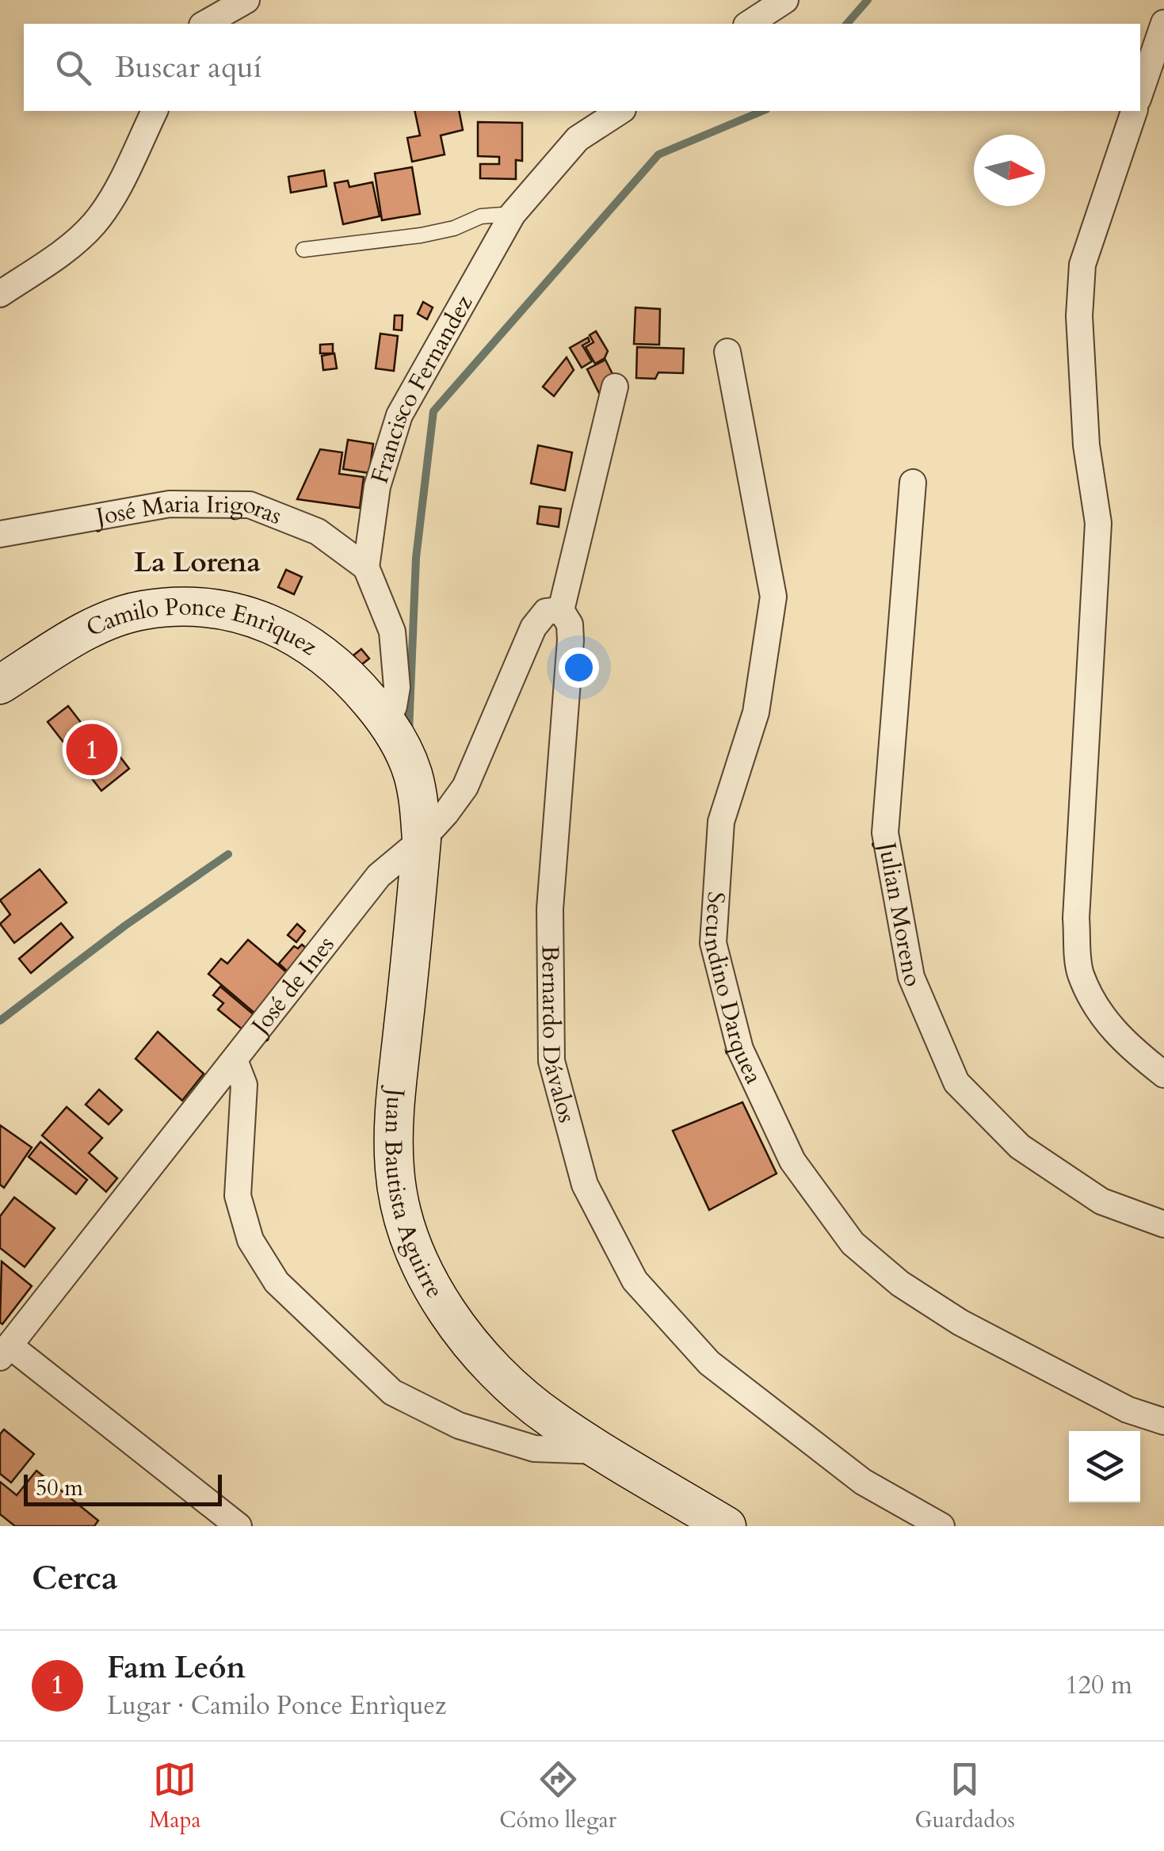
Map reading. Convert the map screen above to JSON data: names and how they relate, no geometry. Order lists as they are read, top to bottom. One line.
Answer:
{"streets":{"main road":["Camilo Ponce Enrìquez","Juan Bautista Aguirre"],"street":["Francisco Fernandez","José Maria Irigoras","Julian Moreno","José de Ines","Secundino Darquea","Bernardo Dávalos"]},"crossings":[["Francisco Fernandez","José Maria Irigoras"],["Camilo Ponce Enrìquez","Juan Bautista Aguirre"],["José de Ines","Bernardo Dávalos"],["José de Ines","Juan Bautista Aguirre"]],"districts":["La Lorena"],"scale_bar":"50 m","north":"right","page":{"search":"Buscar aquí","pins":"1","scale":"50 m","heading":"Cerca","list":[{"mark":"1","name":"Fam León","note":"Lugar · Camilo Ponce Enrìquez","value":"120 m"}],"nav":["Mapa","Cómo llegar","Guardados"]}}
